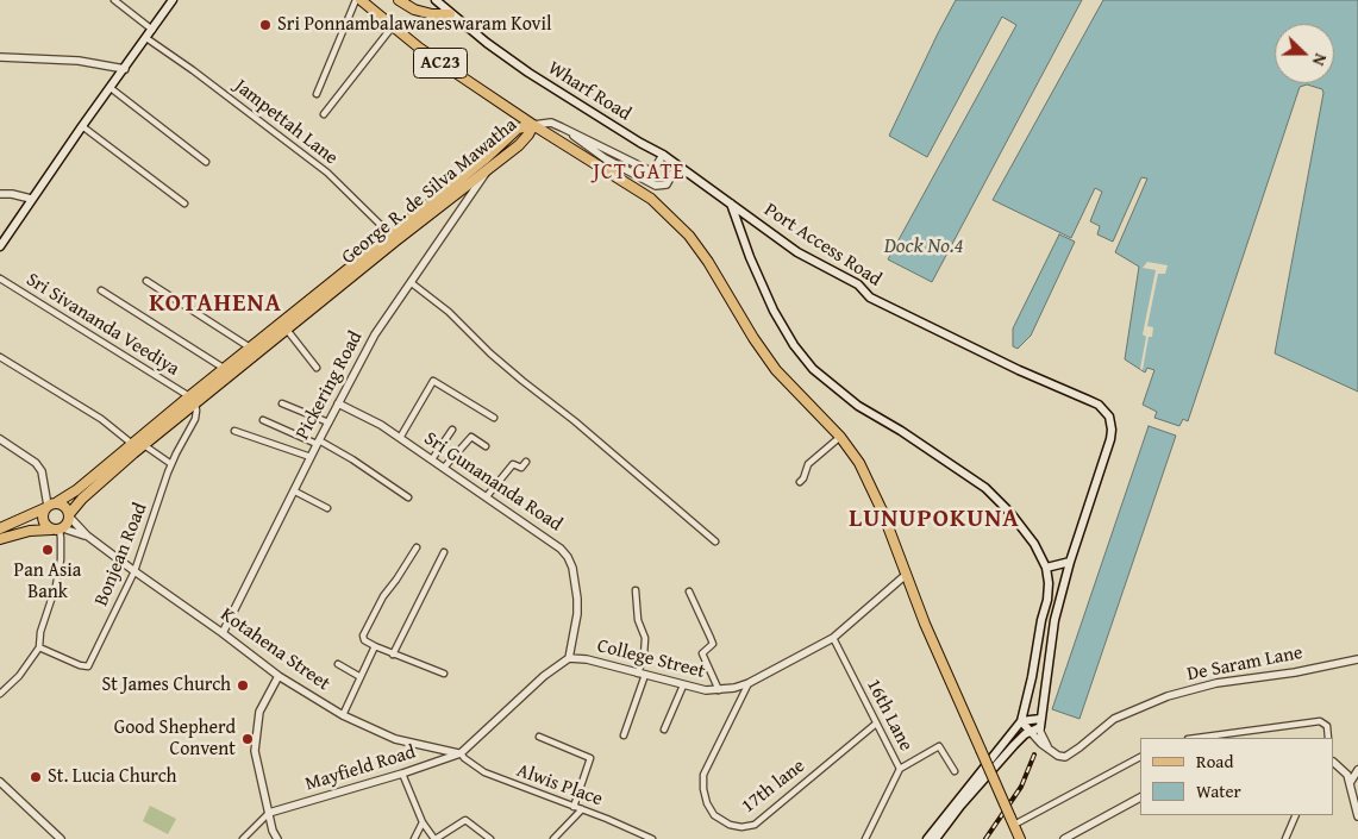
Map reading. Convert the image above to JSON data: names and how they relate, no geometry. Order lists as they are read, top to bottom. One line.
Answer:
{"streets":{"main road":["AC23","Wharf Road","George R. de Silva Mawatha","Port Access Road"],"street":["Jampettah Lane","Sri Sivananda Veediya","Pickering Road","Sri Gunananda Road","Bonjean Road","Kotahena Street","College Street","De Saram Lane","16th Lane","Mayfield Road","Alwis Place","17th lane"]},"crossings":[["AC23","George R. de Silva Mawatha"],["Wharf Road","Port Access Road"],["Jampettah Lane","George R. de Silva Mawatha"],["George R. de Silva Mawatha","Sri Sivananda Veediya"],["George R. de Silva Mawatha","Pickering Road"],["George R. de Silva Mawatha","Bonjean Road"],["George R. de Silva Mawatha","Kotahena Street"],["Sri Sivananda Veediya","Bonjean Road"],["Pickering Road","Sri Gunananda Road"],["Pickering Road","Kotahena Street"],["Sri Gunananda Road","College Street"],["Bonjean Road","Kotahena Street"],["Kotahena Street","College Street"],["Kotahena Street","Mayfield Road"],["Kotahena Street","Alwis Place"],["College Street","16th Lane"],["College Street","Mayfield Road"],["College Street","Alwis Place"],["College Street","17th lane"],["16th Lane","17th lane"],["Mayfield Road","Alwis Place"]],"districts":["JCT GATE","KOTAHENA","LUNUPOKUNA"],"water":["Dock No.4"],"places":["Sri Ponnambalawaneswaram Kovil","Pan Asia Bank","St James Church","Good Shepherd Convent","St. Lucia Church"],"legend":["Road","Water"],"north":"right"}
